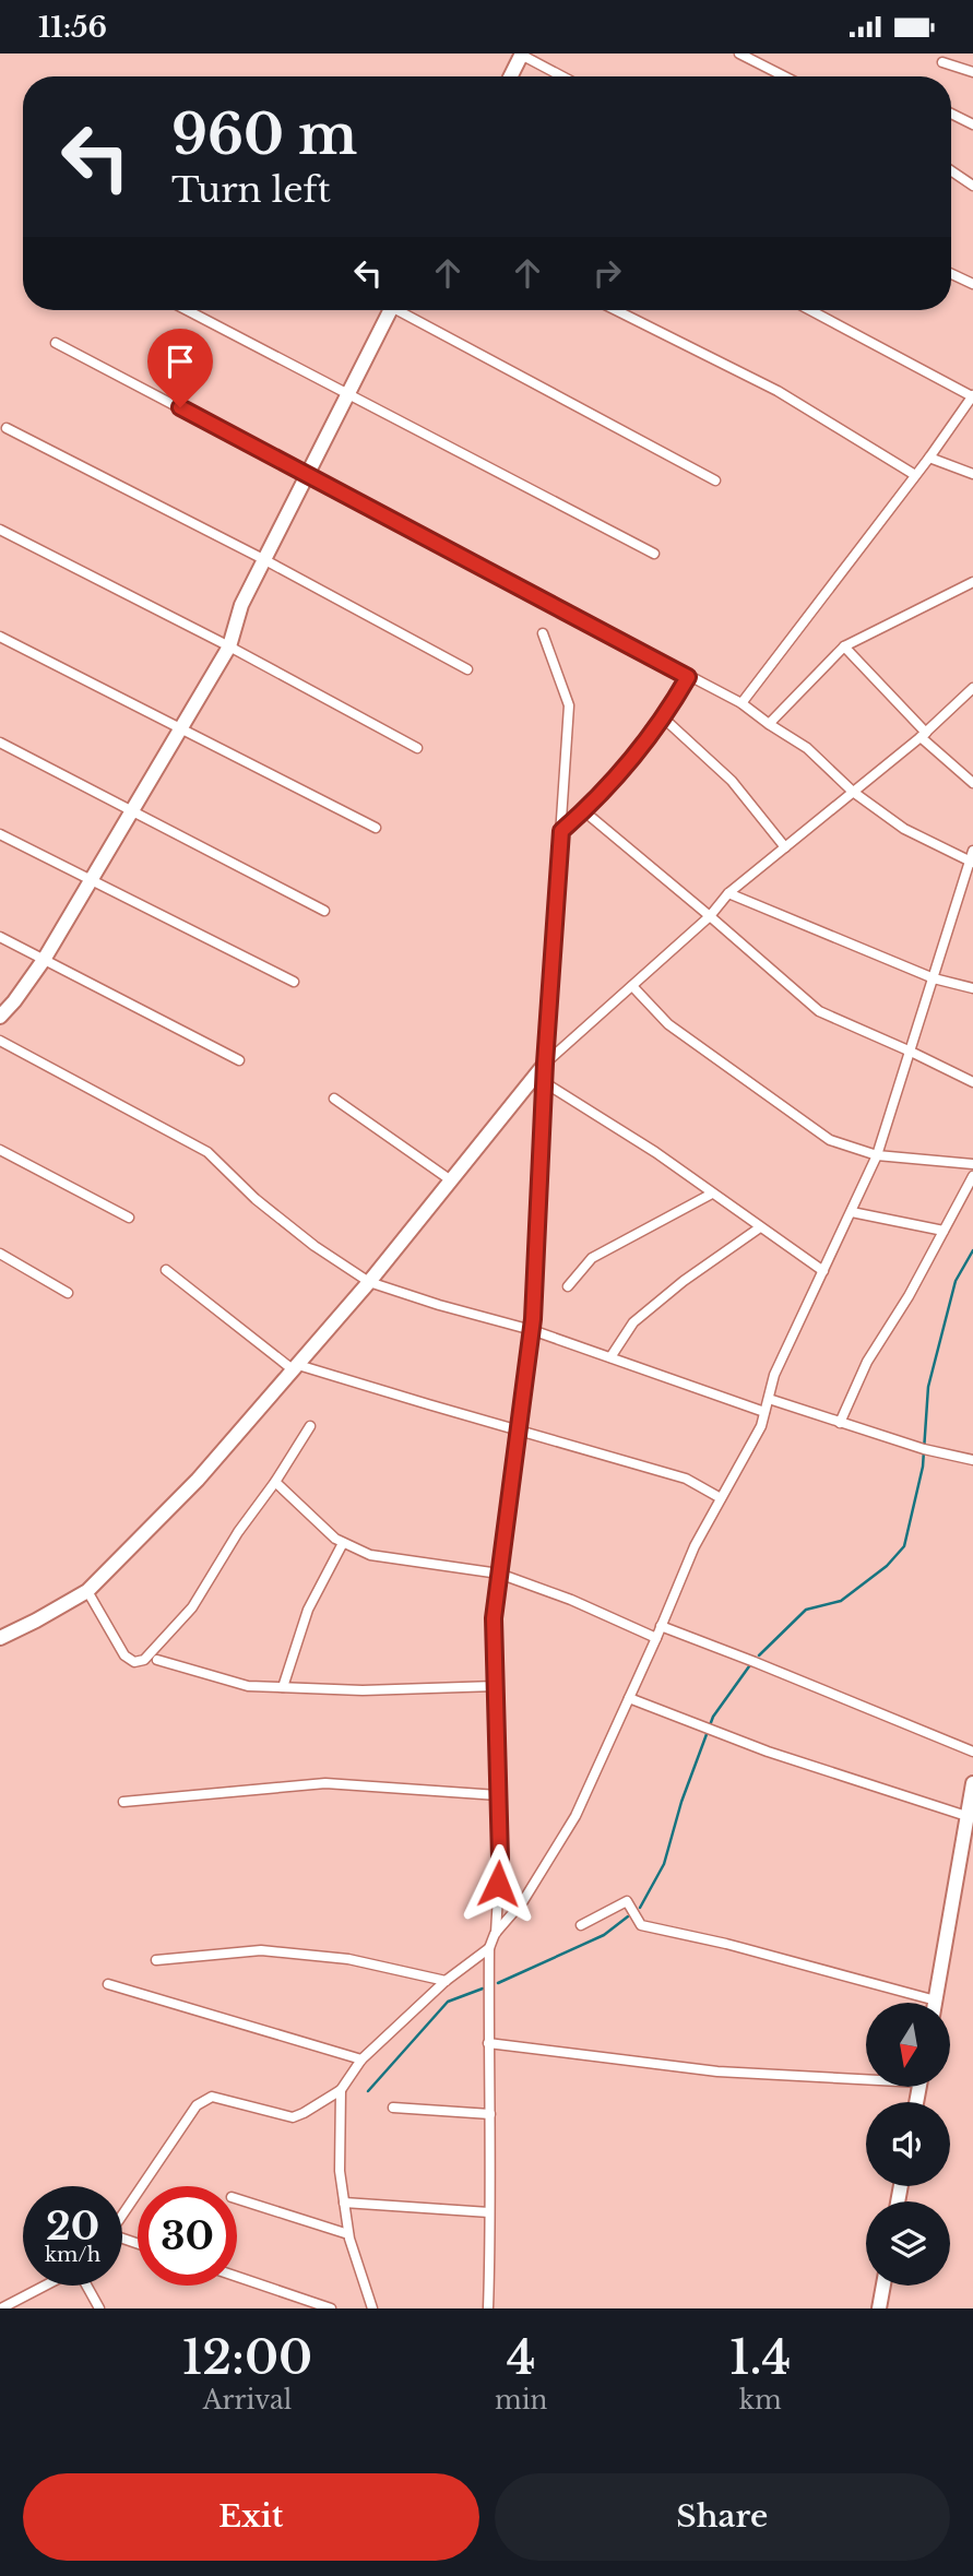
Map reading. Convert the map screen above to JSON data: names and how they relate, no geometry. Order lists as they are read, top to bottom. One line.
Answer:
{"north":"bottom","page":{"status":"11:56","turn":["960 m","Turn left"],"speed":"20 km/h","limit":"30","eta":["12:00","Arrival","4","min","1.4","km"],"buttons":["Exit","Share"]}}
